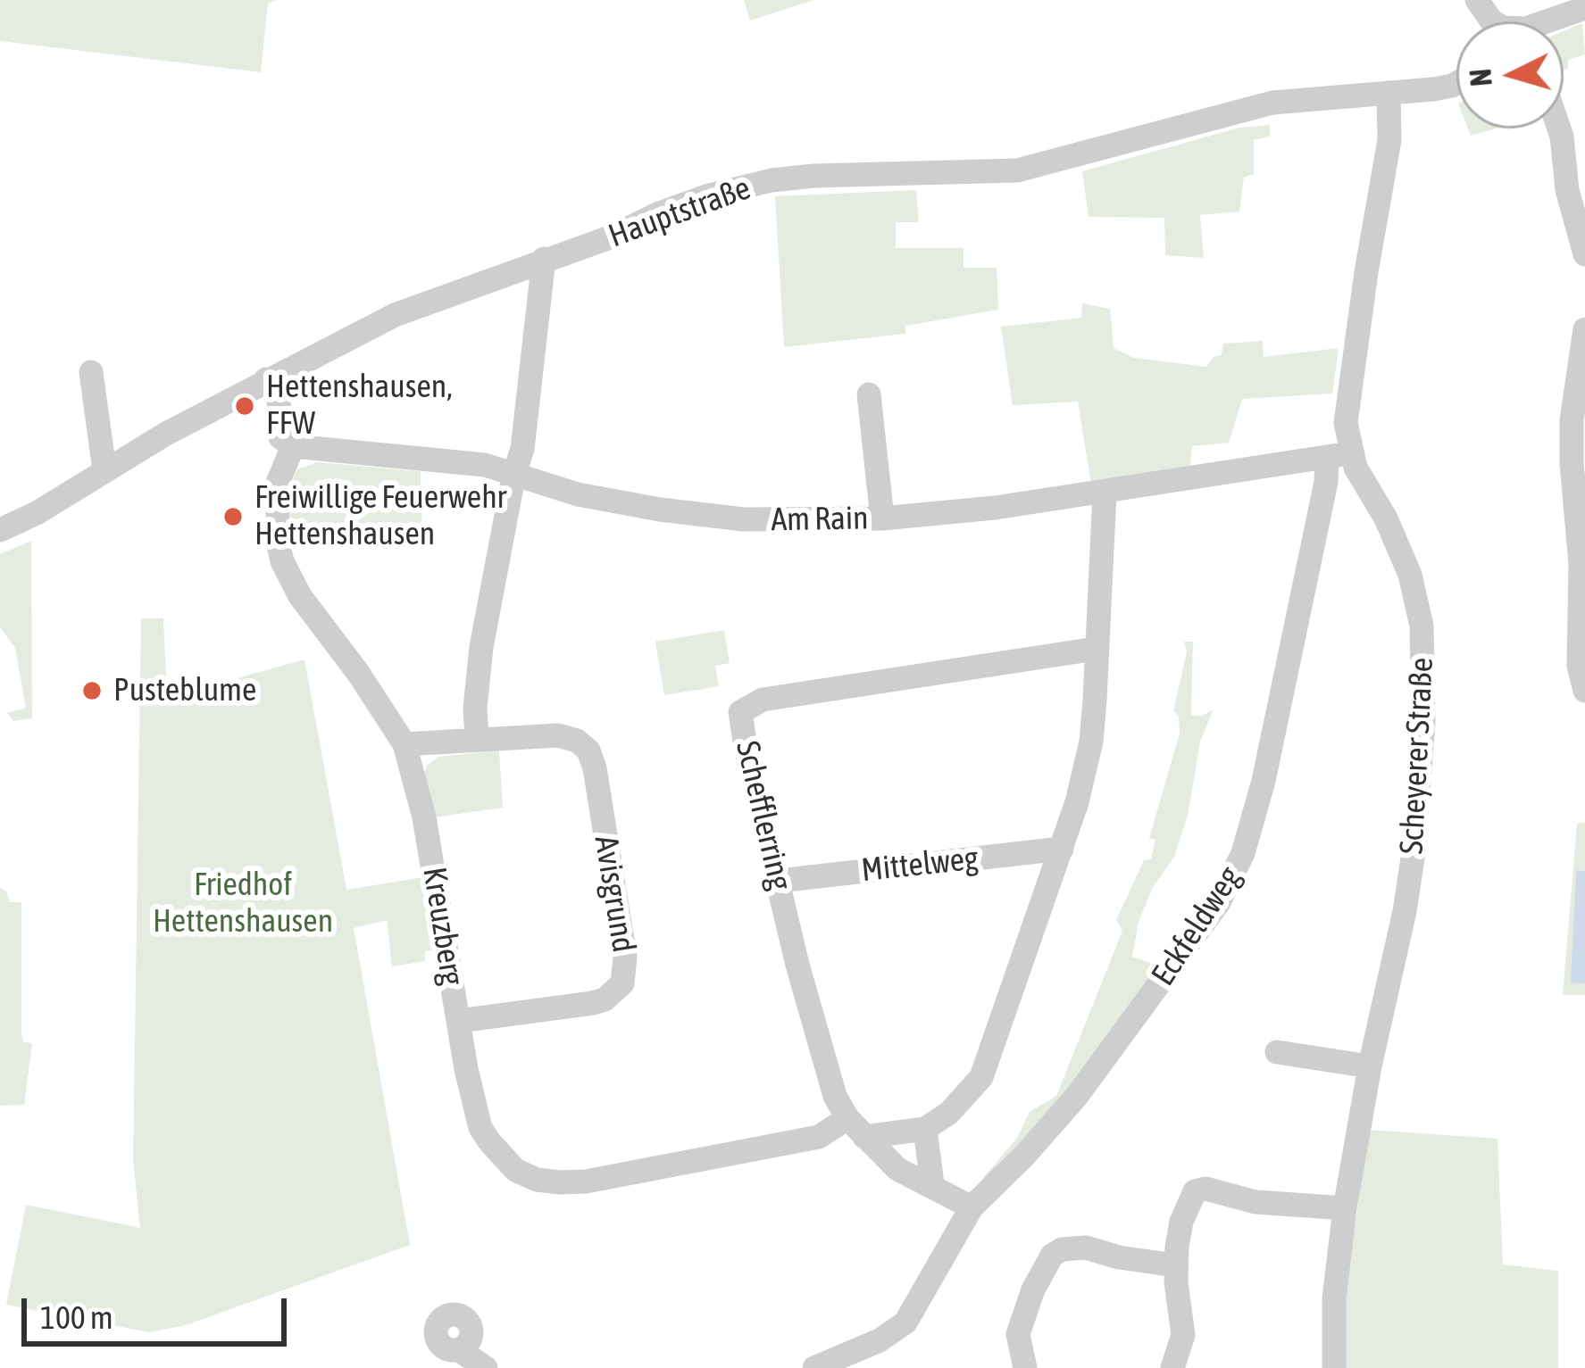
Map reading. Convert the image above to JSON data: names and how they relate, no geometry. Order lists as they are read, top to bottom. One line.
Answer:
{"streets":{"street":["Hauptstraße","Am Rain","Scheyerer Straße","Schefflerring","Mittelweg","Avisgrund","Kreuzberg","Eckfeldweg"]},"crossings":[["Hauptstraße","Scheyerer Straße"],["Am Rain","Scheyerer Straße"],["Am Rain","Kreuzberg"],["Am Rain","Eckfeldweg"],["Scheyerer Straße","Eckfeldweg"],["Schefflerring","Mittelweg"],["Schefflerring","Kreuzberg"],["Schefflerring","Eckfeldweg"],["Avisgrund","Kreuzberg"]],"parks":["Friedhof Hettenshausen"],"places":["Hettenshausen, FFW","Freiwillige Feuerwehr Hettenshausen","Pusteblume"],"scale_bar":"100 m","north":"left"}
